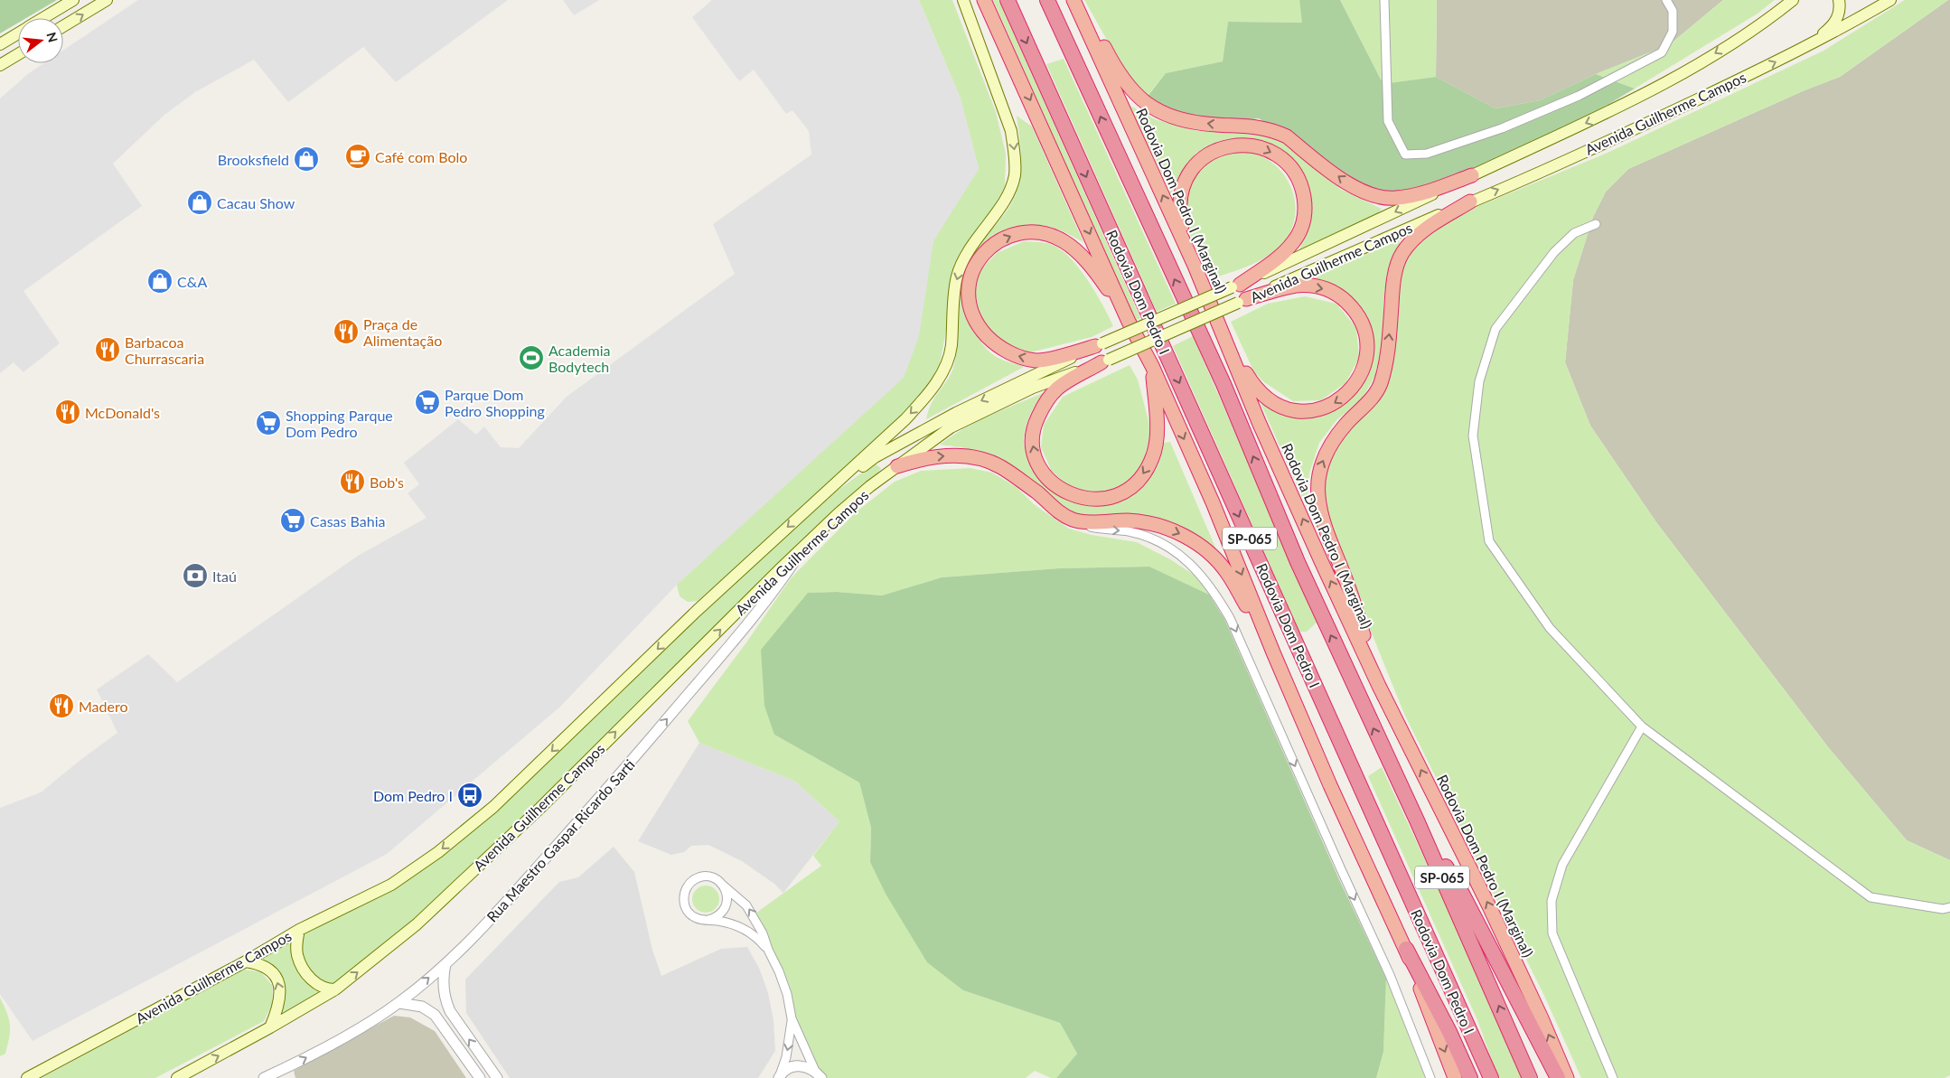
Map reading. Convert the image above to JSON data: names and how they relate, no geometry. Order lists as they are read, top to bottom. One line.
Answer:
{"streets":{"highway":["Rodovia Dom Pedro I (Marginal)","Rodovia Dom Pedro I","SP-065"],"main road":["Avenida Guilherme Campos"],"street":["Rua Maestro Gaspar Ricardo Sarti"]},"crossings":[["Avenida Guilherme Campos","Rua Maestro Gaspar Ricardo Sarti"]],"one_way":["Rua Maestro Gaspar Ricardo Sarti"],"places":{"cafe":["Café com Bolo"],"shop":["Brooksfield","Cacau Show","C&A"],"restaurant":["Praça de Alimentação","Barbacoa Churrascaria","McDonald's","Bob's","Madero"],"sports":["Academia Bodytech"],"supermarket":["Parque Dom Pedro Shopping","Shopping Parque Dom Pedro","Casas Bahia"],"bank":["Itaú"],"bus stop":["Dom Pedro I"]},"north":"right"}
